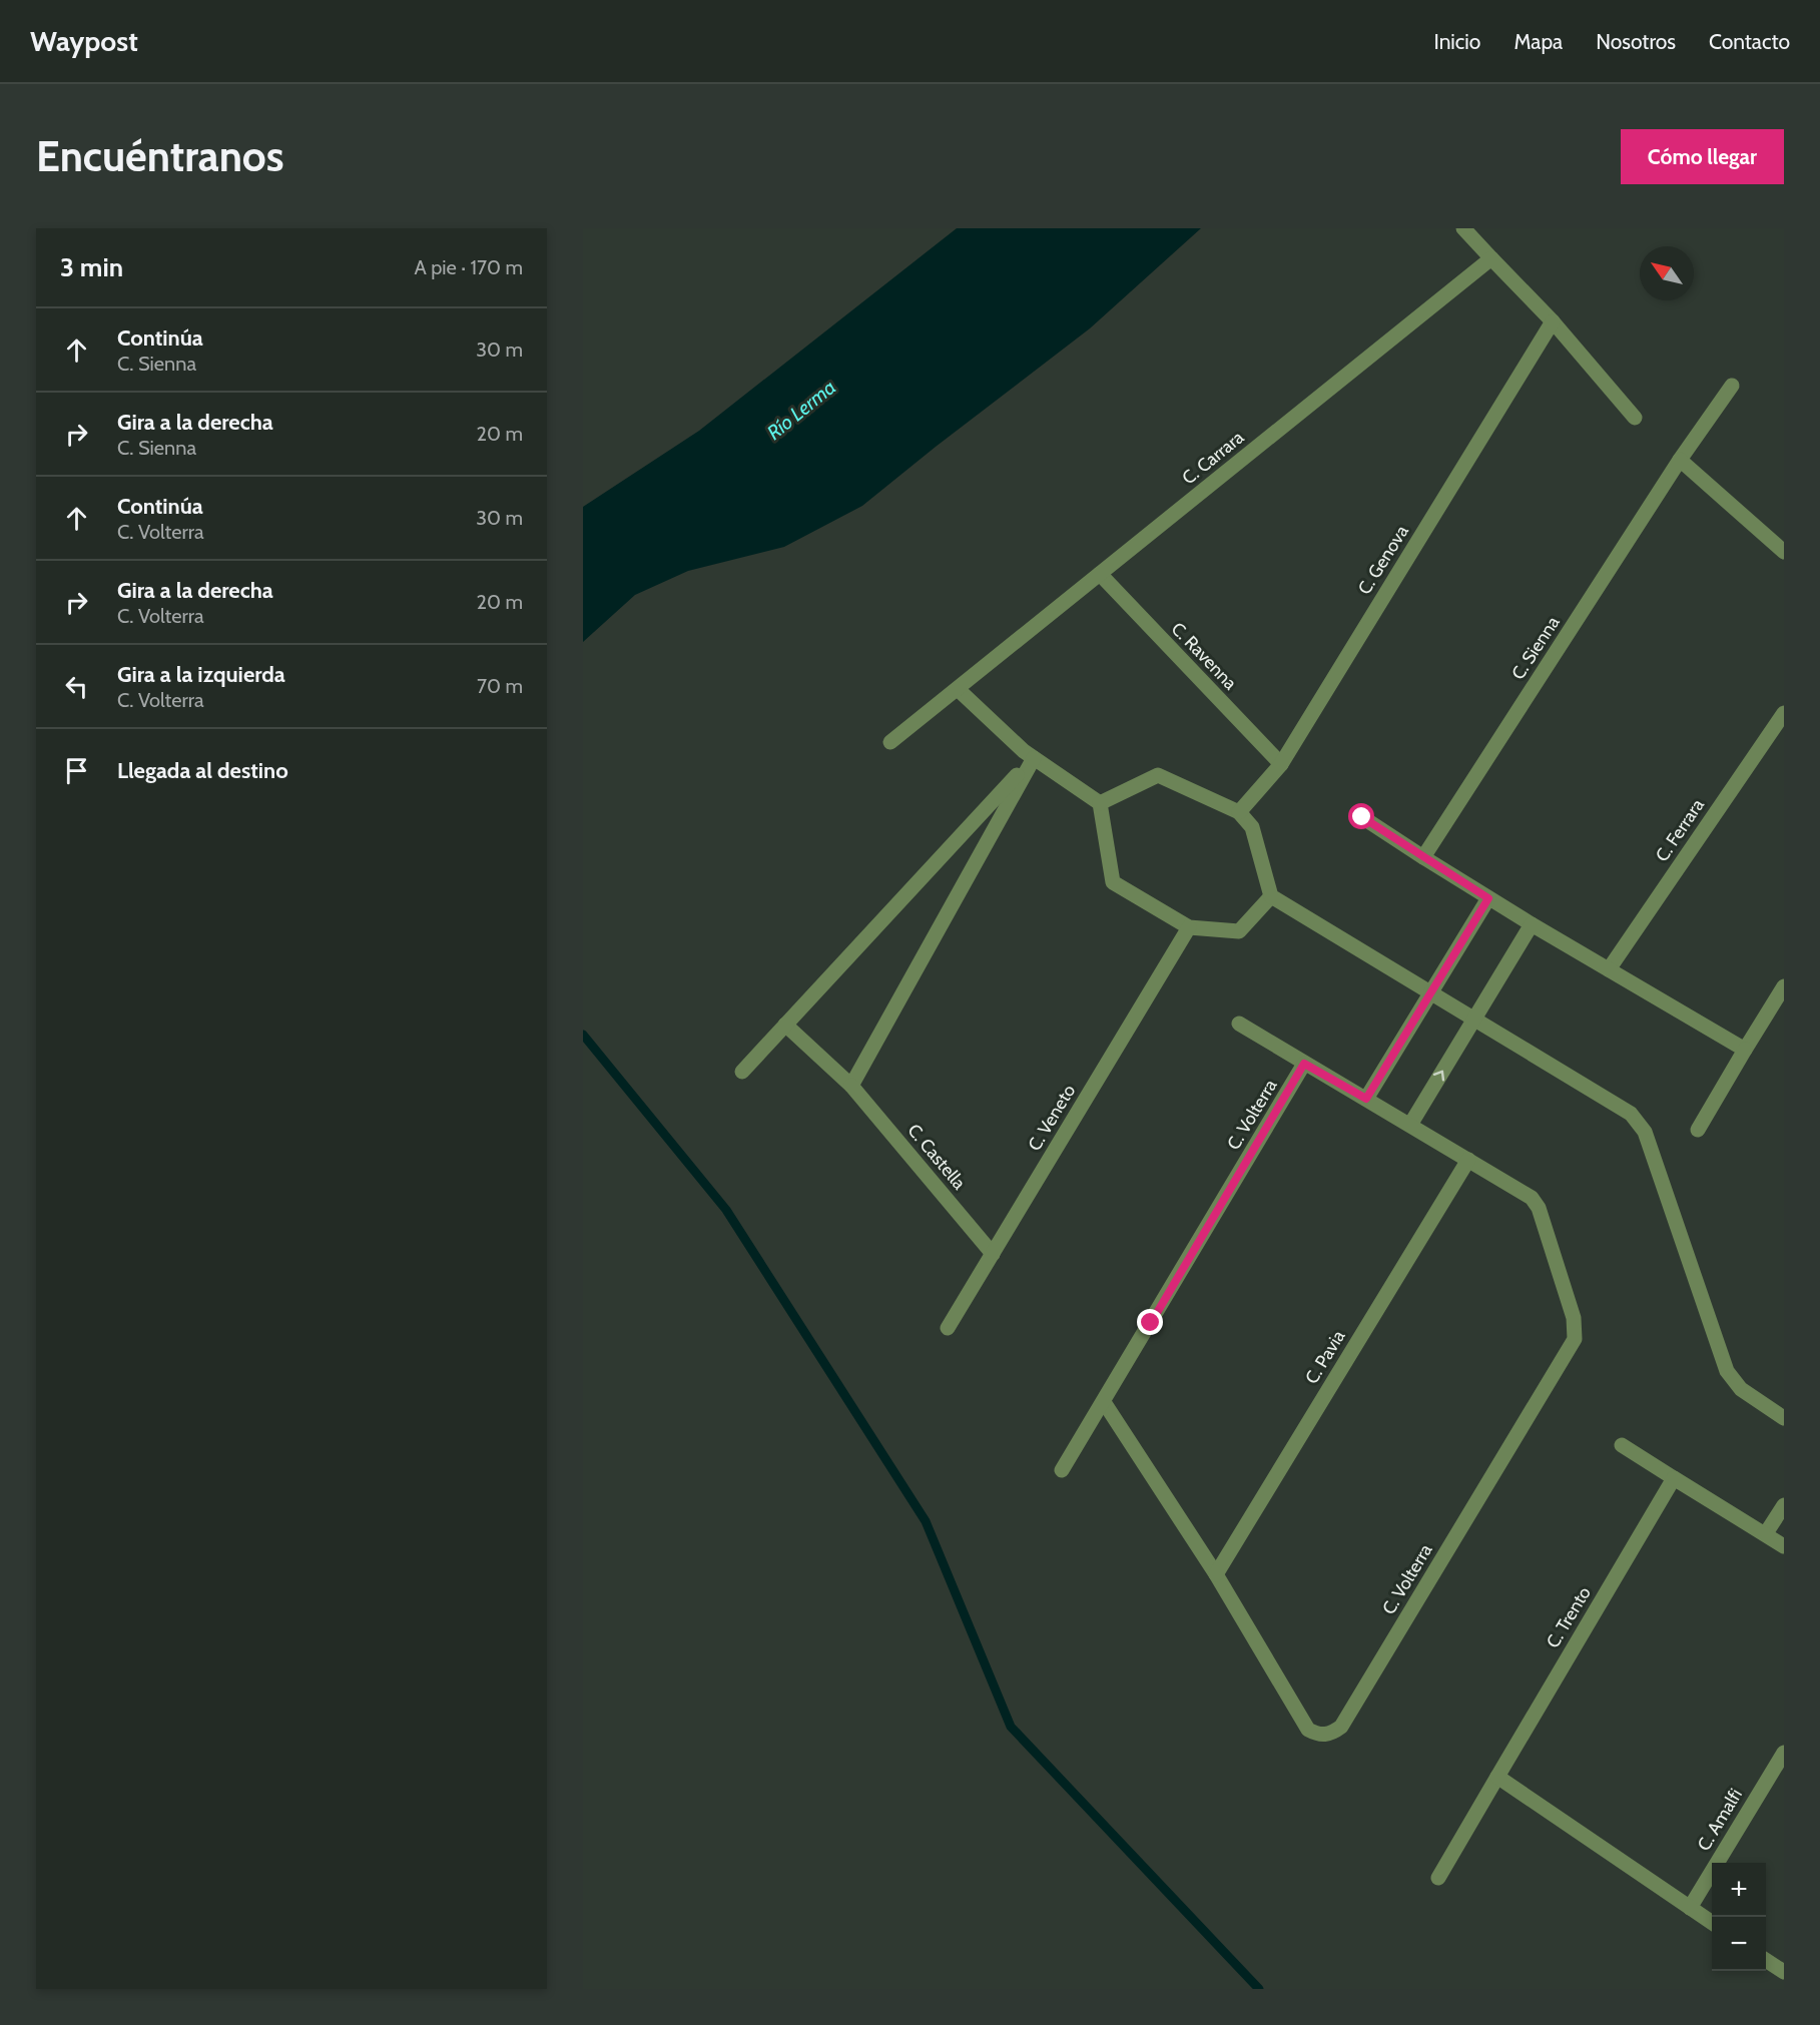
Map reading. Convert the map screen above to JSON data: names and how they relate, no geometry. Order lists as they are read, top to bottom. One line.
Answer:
{"streets":{"street":["C. Carrara","C. Genova","C. Sienna","C. Ravenna","C. Ferrara","C. Volterra","C. Veneto","C. Castella","C. Pavia","C. Trento","C. Amalfi"]},"crossings":[["C. Carrara","C. Ravenna"],["C. Genova","C. Ravenna"],["C. Genova","C. Veneto"],["C. Volterra","C. Pavia"],["C. Veneto","C. Castella"]],"water":["Río Lerma"],"north":"top left","page":{"header":"Waypost","nav":["Inicio","Mapa","Nosotros","Contacto"],"buttons":"Cómo llegar","title":"Encuéntranos","heading":["3 min","A pie · 170 m"],"list":[["Continúa","C. Sienna","30 m"],["Gira a la derecha","C. Sienna","20 m"],["Continúa","C. Volterra","30 m"],["Gira a la derecha","C. Volterra","20 m"],["Gira a la izquierda","C. Volterra","70 m"],"Llegada al destino"],"map_buttons":["+","−"]}}
